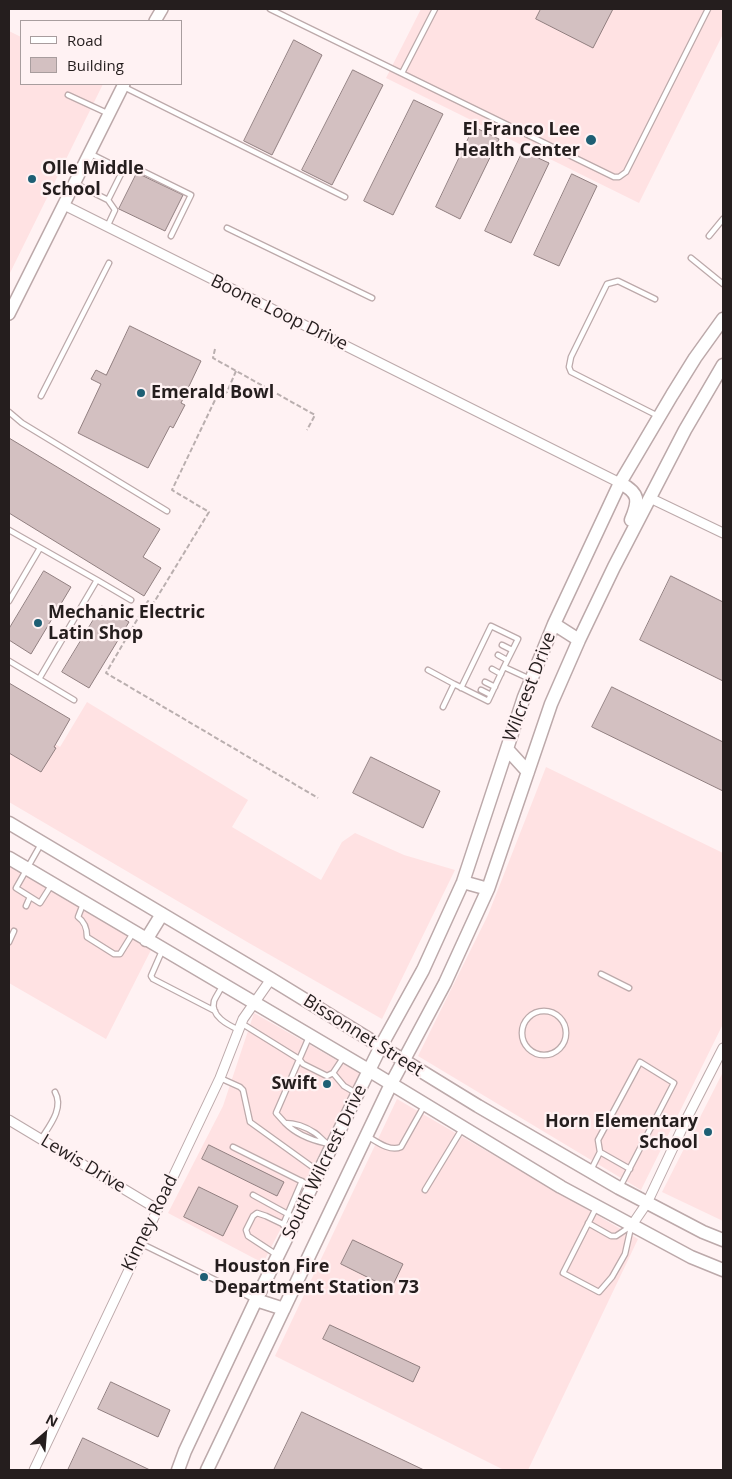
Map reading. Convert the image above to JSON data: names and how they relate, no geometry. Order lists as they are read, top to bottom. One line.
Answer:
{"streets":{"main road":["Wilcrest Drive","Bissonnet Street","South Wilcrest Drive"],"street":["Boone Loop Drive","Lewis Drive","Kinney Road"]},"crossings":[["Boone Loop Drive","Wilcrest Drive"],["Wilcrest Drive","Bissonnet Street"],["Wilcrest Drive","South Wilcrest Drive"],["Bissonnet Street","South Wilcrest Drive"],["Bissonnet Street","Kinney Road"],["Lewis Drive","Kinney Road"]],"places":["El Franco Lee Health Center","Olle Middle School","Emerald Bowl","Mechanic Electric Latin Shop","Swift","Horn Elementary School","Houston Fire Department Station 73"],"legend":["Road","Building"],"north":"top right"}
